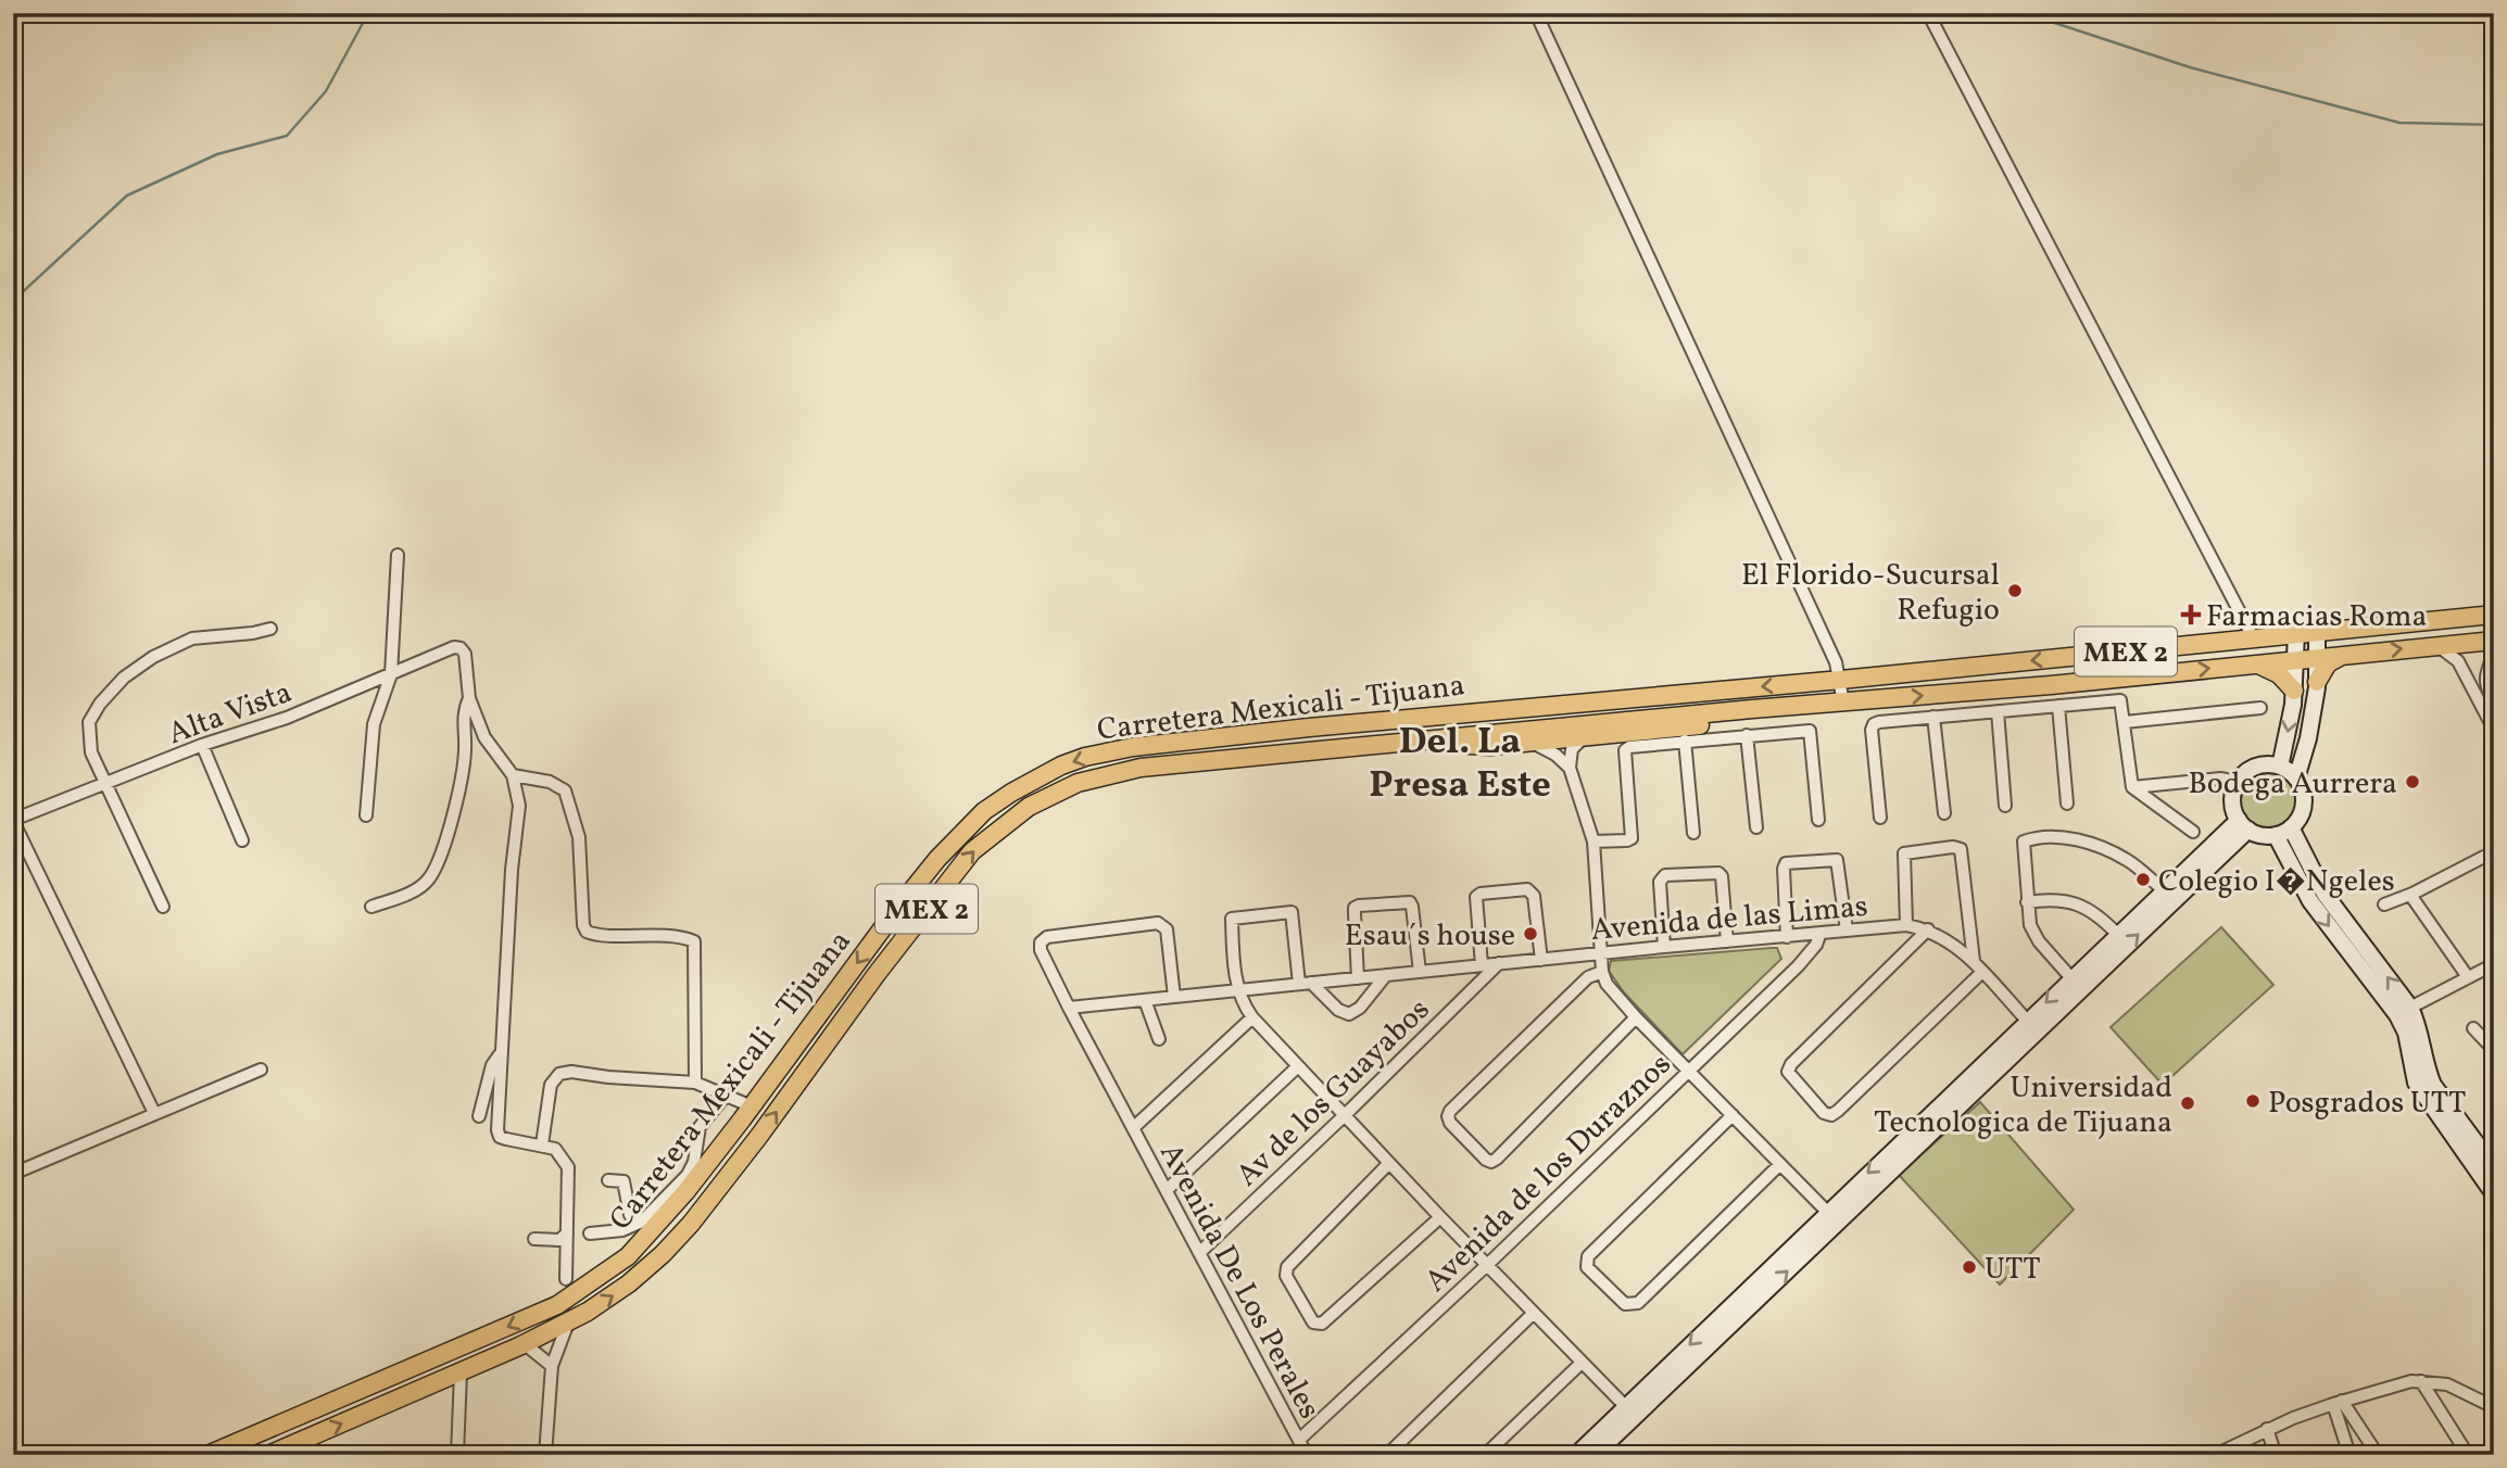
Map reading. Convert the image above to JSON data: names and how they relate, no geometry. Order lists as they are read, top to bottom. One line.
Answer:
{"streets":{"main road":["MEX 2","Carretera Mexicali - Tijuana"],"street":["Alta Vista","Avenida de las Limas","Av de los Guayabos","Avenida de los Duraznos","Avenida De Los Perales"]},"crossings":[["Avenida de las Limas","Av de los Guayabos"],["Avenida de las Limas","Avenida de los Duraznos"],["Avenida de las Limas","Avenida De Los Perales"],["Av de los Guayabos","Avenida De Los Perales"],["Avenida de los Duraznos","Avenida De Los Perales"]],"districts":["Del. La Presa Este"],"places":{"other":["El Florido-Sucursal Refugio","Bodega Aurrera","Colegio I�Ngeles","Esau´s house","Posgrados UTT","Universidad Tecnologica de Tijuana","UTT"],"health":["Farmacias Roma"]}}
